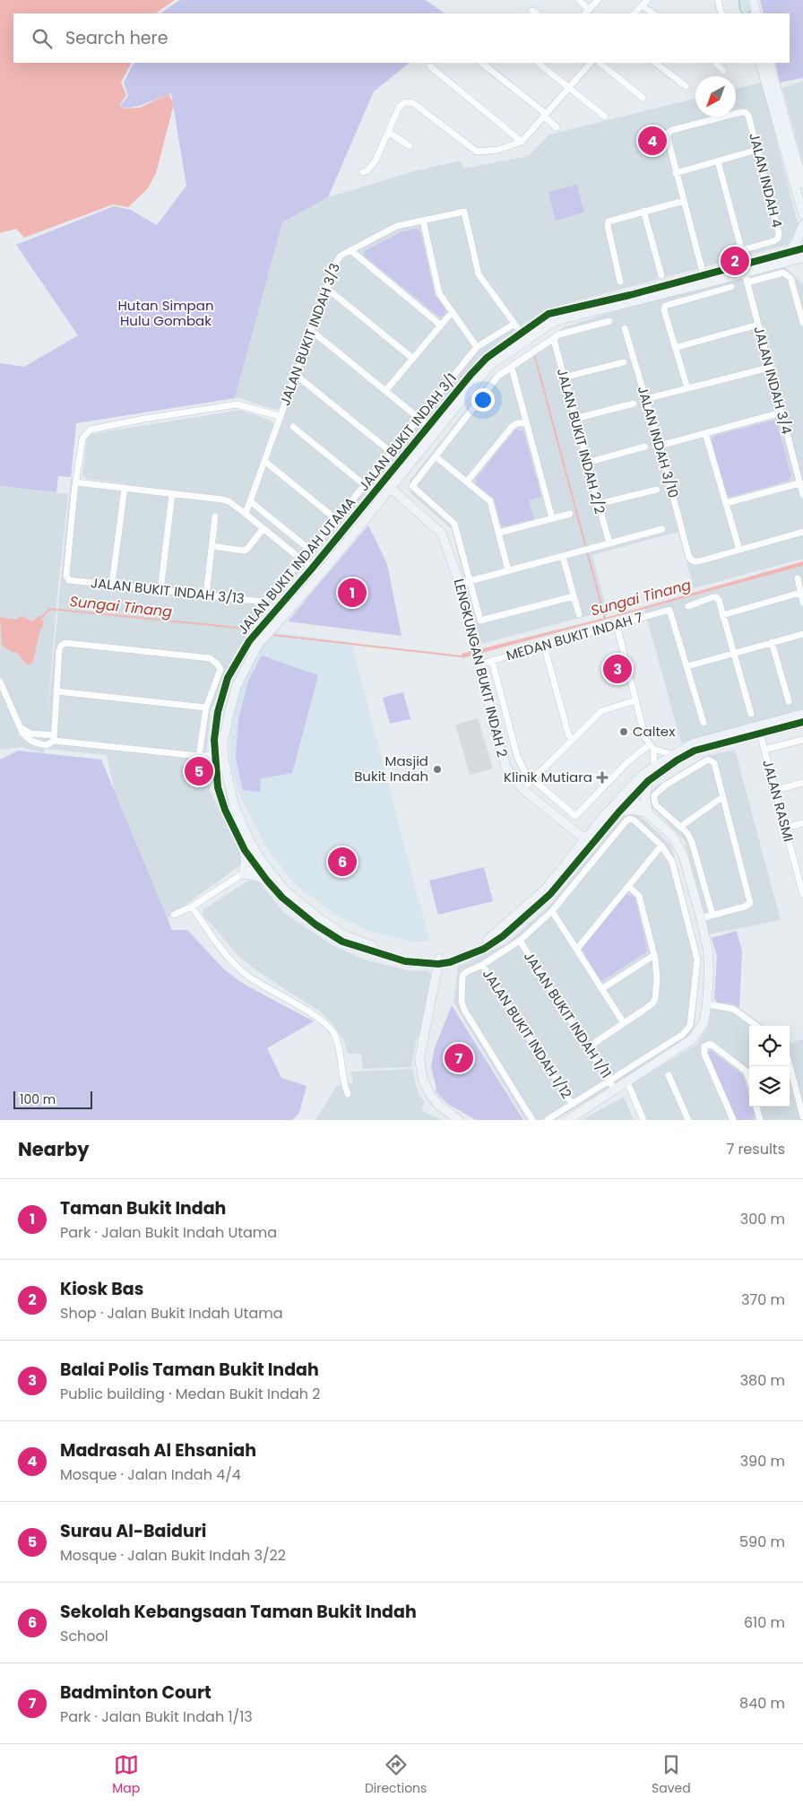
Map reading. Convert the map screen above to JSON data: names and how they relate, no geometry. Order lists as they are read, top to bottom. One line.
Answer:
{"streets":{"street":["JALAN INDAH 4","JALAN BUKIT INDAH 3/3","JALAN INDAH 3/4","JALAN BUKIT INDAH 3/1","JALAN BUKIT INDAH 2/2","JALAN INDAH 3/10","JALAN BUKIT INDAH UTAMA","JALAN BUKIT INDAH 3/13","MEDAN BUKIT INDAH 7","LENGKUNGAN BUKIT INDAH 2","JALAN RASMI","JALAN BUKIT INDAH 1/11","JALAN BUKIT INDAH 1/12"]},"crossings":[["JALAN BUKIT INDAH 3/3","JALAN BUKIT INDAH 3/1"],["JALAN INDAH 3/4","JALAN BUKIT INDAH UTAMA"],["JALAN BUKIT INDAH UTAMA","LENGKUNGAN BUKIT INDAH 2"],["JALAN BUKIT INDAH UTAMA","JALAN RASMI"],["MEDAN BUKIT INDAH 7","LENGKUNGAN BUKIT INDAH 2"]],"water":["Sungai Tinang"],"parks":["Hutan Simpan Hulu Gombak"],"places":{"other":["Caltex","Masjid Bukit Indah"],"health":["Klinik Mutiara"]},"scale_bar":"100 m","north":"bottom left","page":{"search":"Search here","pins":["4","2","1","3","5","6","7"],"scale":"100 m","heading":["Nearby","7 results"],"list":[{"mark":"1","name":"Taman Bukit Indah","note":"Park · Jalan Bukit Indah Utama","value":"300 m"},{"mark":"2","name":"Kiosk Bas","note":"Shop · Jalan Bukit Indah Utama","value":"370 m"},{"mark":"3","name":"Balai Polis Taman Bukit Indah","note":"Public building · Medan Bukit Indah 2","value":"380 m"},{"mark":"4","name":"Madrasah Al Ehsaniah","note":"Mosque · Jalan Indah 4/4","value":"390 m"},{"mark":"5","name":"Surau Al-Baiduri","note":"Mosque · Jalan Bukit Indah 3/22","value":"590 m"},{"mark":"6","name":"Sekolah Kebangsaan Taman Bukit Indah","note":"School","value":"610 m"},{"mark":"7","name":"Badminton Court","note":"Park · Jalan Bukit Indah 1/13","value":"840 m"}],"nav":["Map","Directions","Saved"]}}
